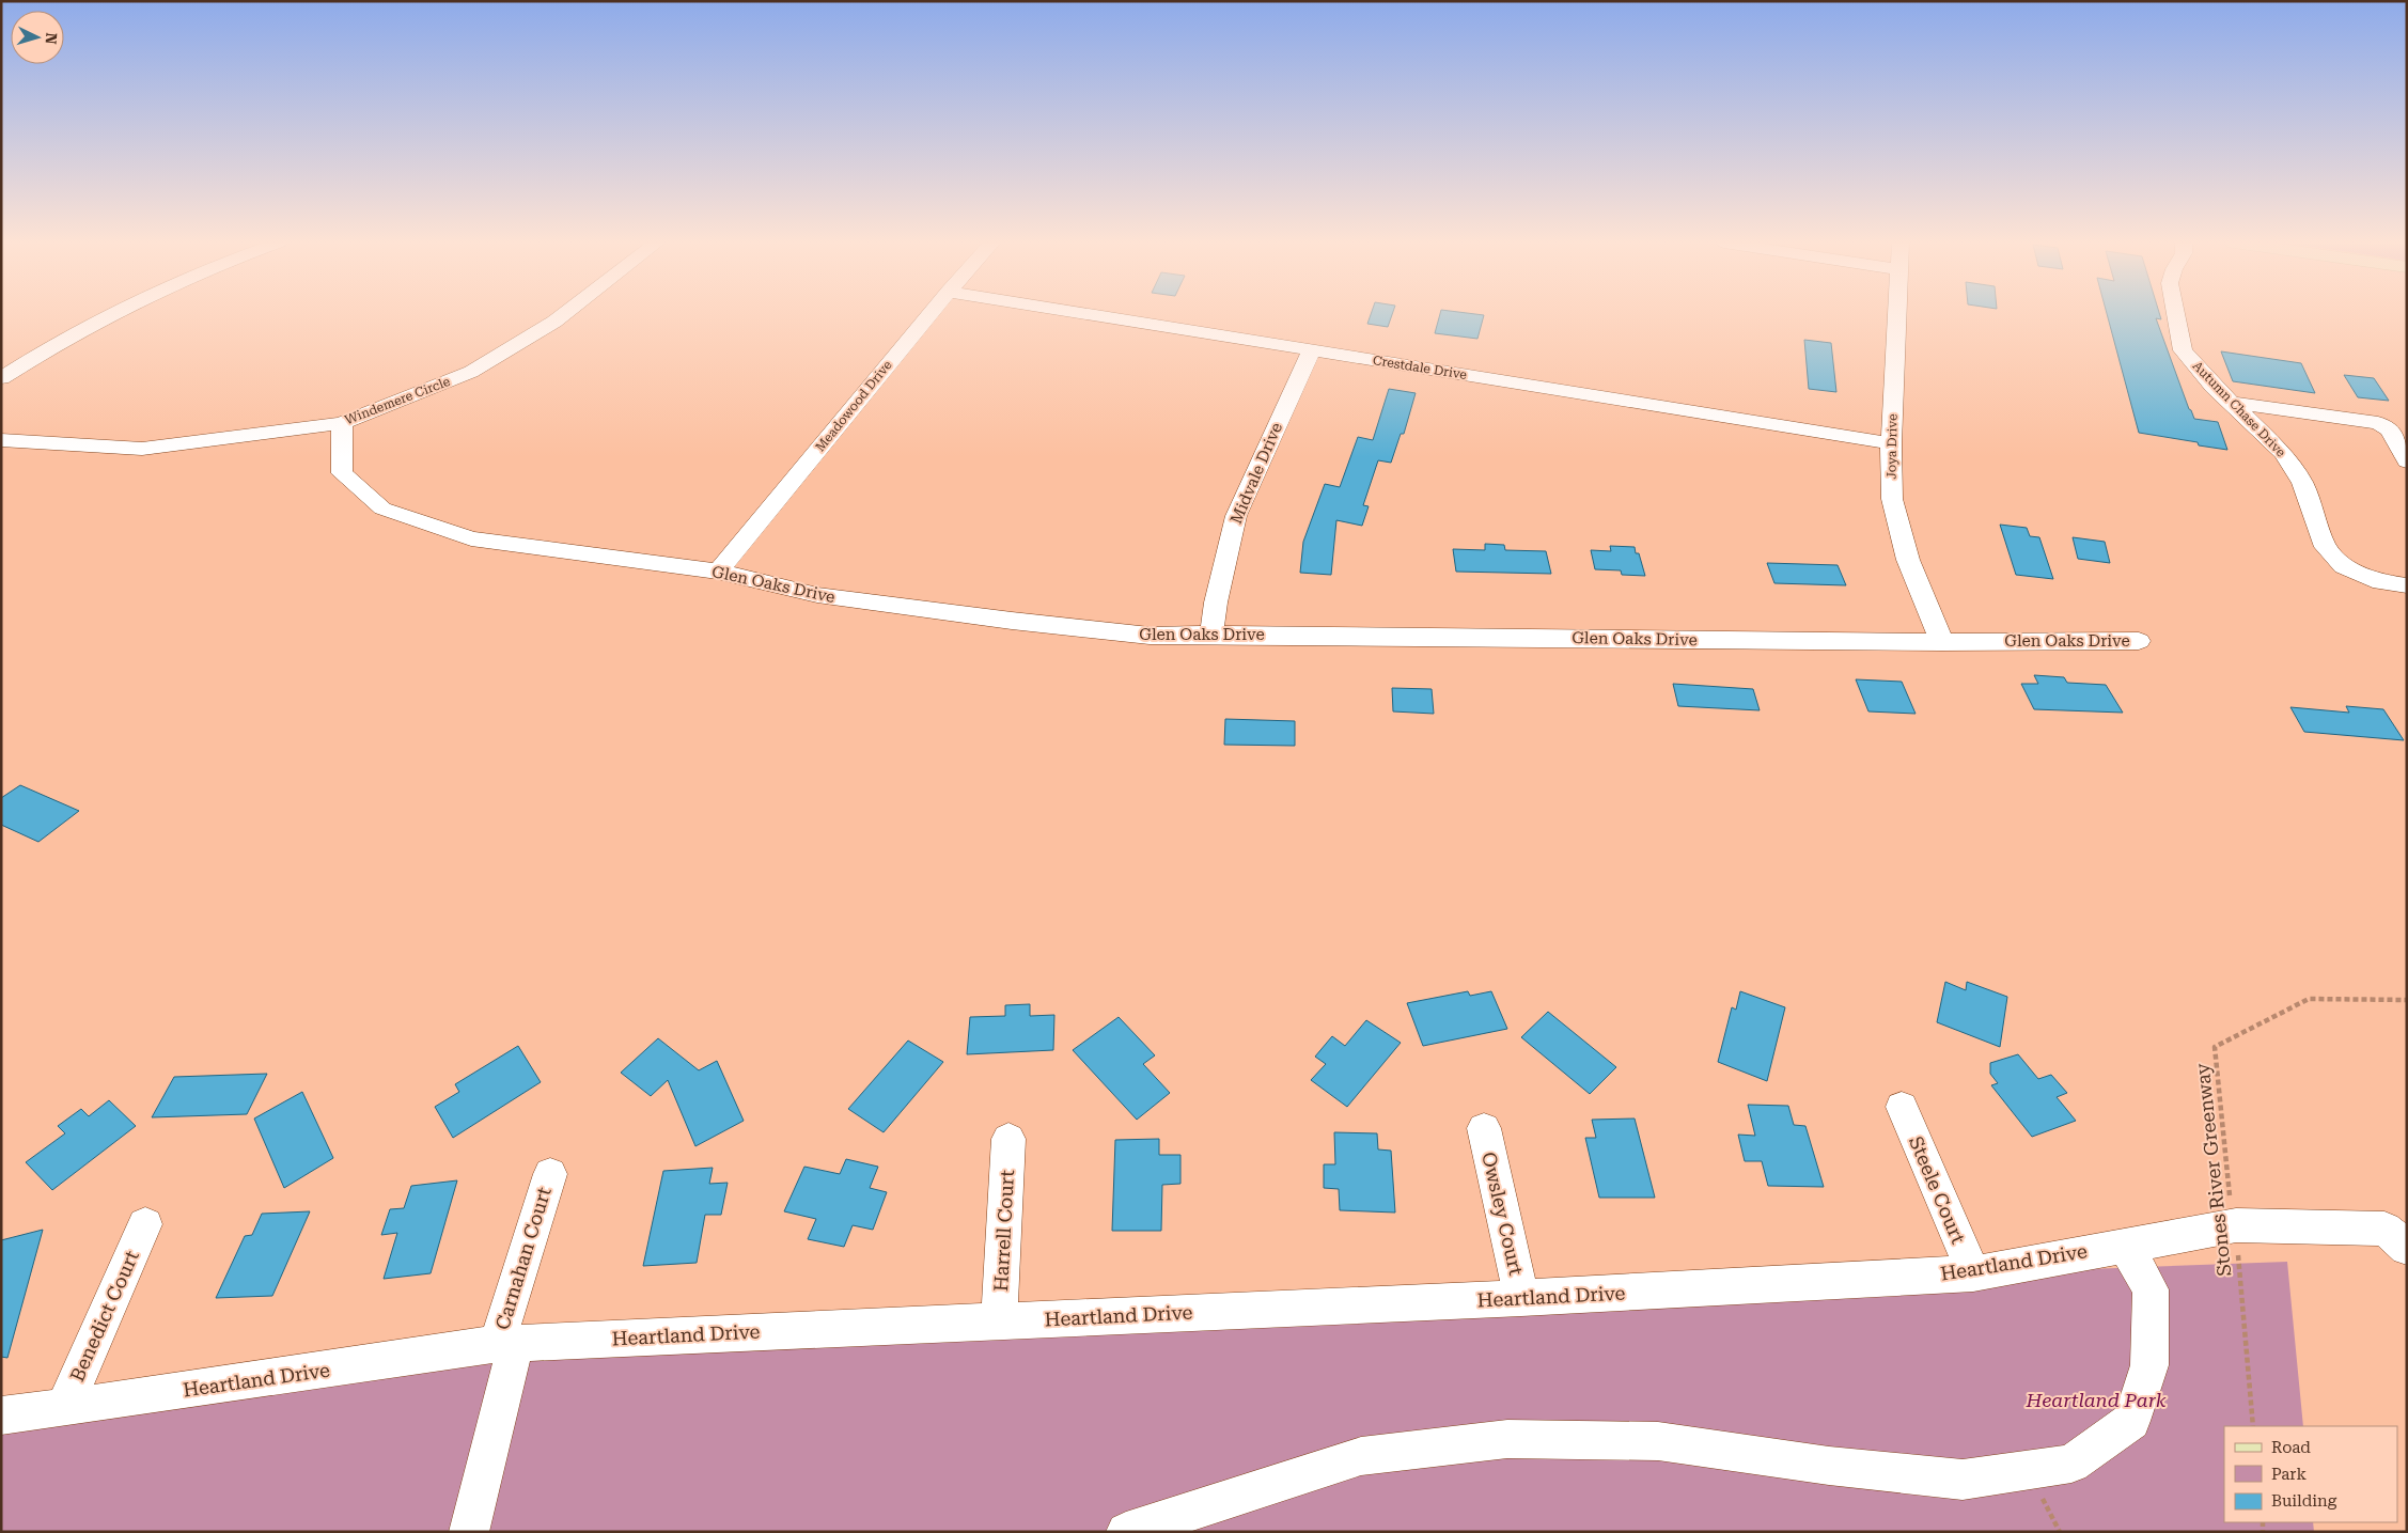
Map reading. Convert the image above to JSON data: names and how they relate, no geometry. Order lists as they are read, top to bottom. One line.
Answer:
{"streets":{"street":["Crestdale Drive","Windemere Circle","Meadowood Drive","Autumn Chase Drive","Joya Drive","Midvale Drive","Glen Oaks Drive","Steele Court","Owsley Court","Harrell Court","Carnahan Court","Heartland Drive","Benedict Court"],"path":["Stones River Greenway"]},"crossings":[["Crestdale Drive","Joya Drive"],["Crestdale Drive","Midvale Drive"],["Windemere Circle","Glen Oaks Drive"],["Meadowood Drive","Glen Oaks Drive"],["Joya Drive","Glen Oaks Drive"],["Midvale Drive","Glen Oaks Drive"],["Stones River Greenway","Heartland Drive"],["Steele Court","Heartland Drive"],["Owsley Court","Heartland Drive"],["Harrell Court","Heartland Drive"],["Carnahan Court","Heartland Drive"],["Heartland Drive","Benedict Court"]],"parks":["Heartland Park"],"legend":["Road","Park","Building"],"north":"right"}
